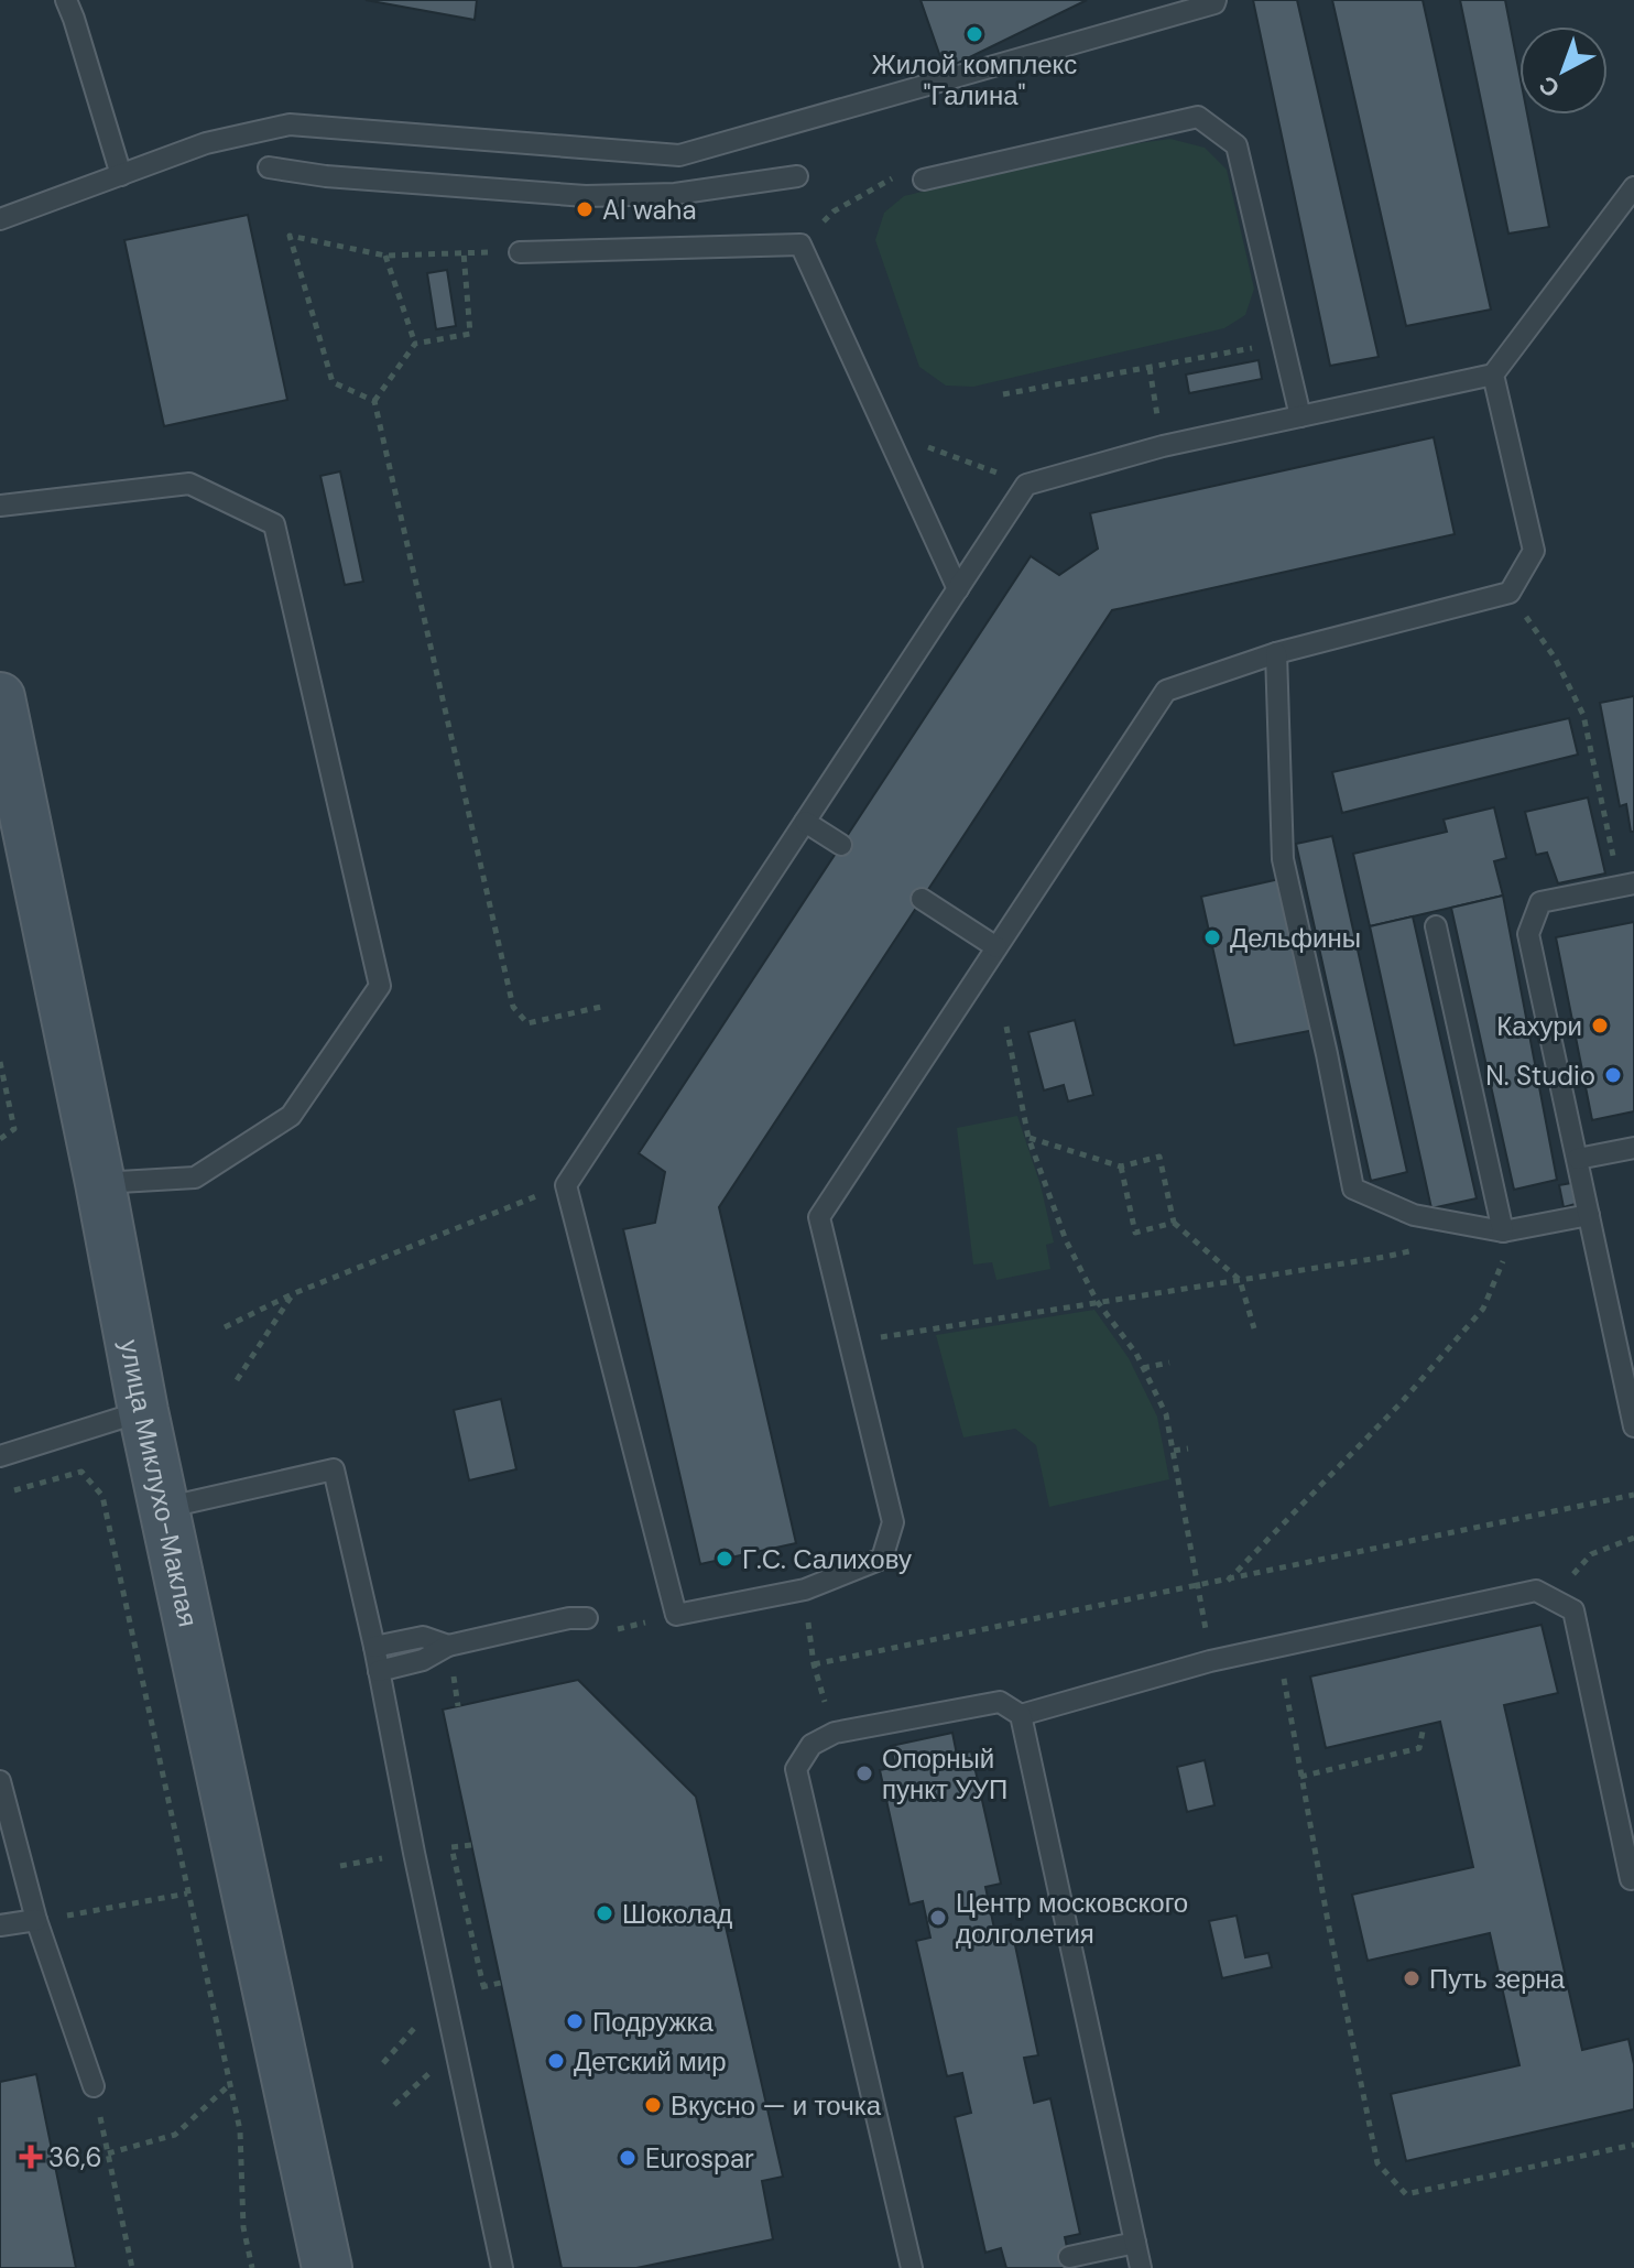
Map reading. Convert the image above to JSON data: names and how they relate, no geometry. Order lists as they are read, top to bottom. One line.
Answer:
{"streets":{"main road":["улица Миклухо-Маклая"]},"places":{"other":["Жилой комплекс \"Галина\"","Al waha","Дельфины","Кахури","N. Studio","Г.С. Салихову","Опорный пункт УУП","Шоколад","Центр московского долголетия","Путь зерна","Подружка","Детский мир","Вкусно — и точка","Eurospar"],"health":["36,6"]},"north":"bottom left"}
